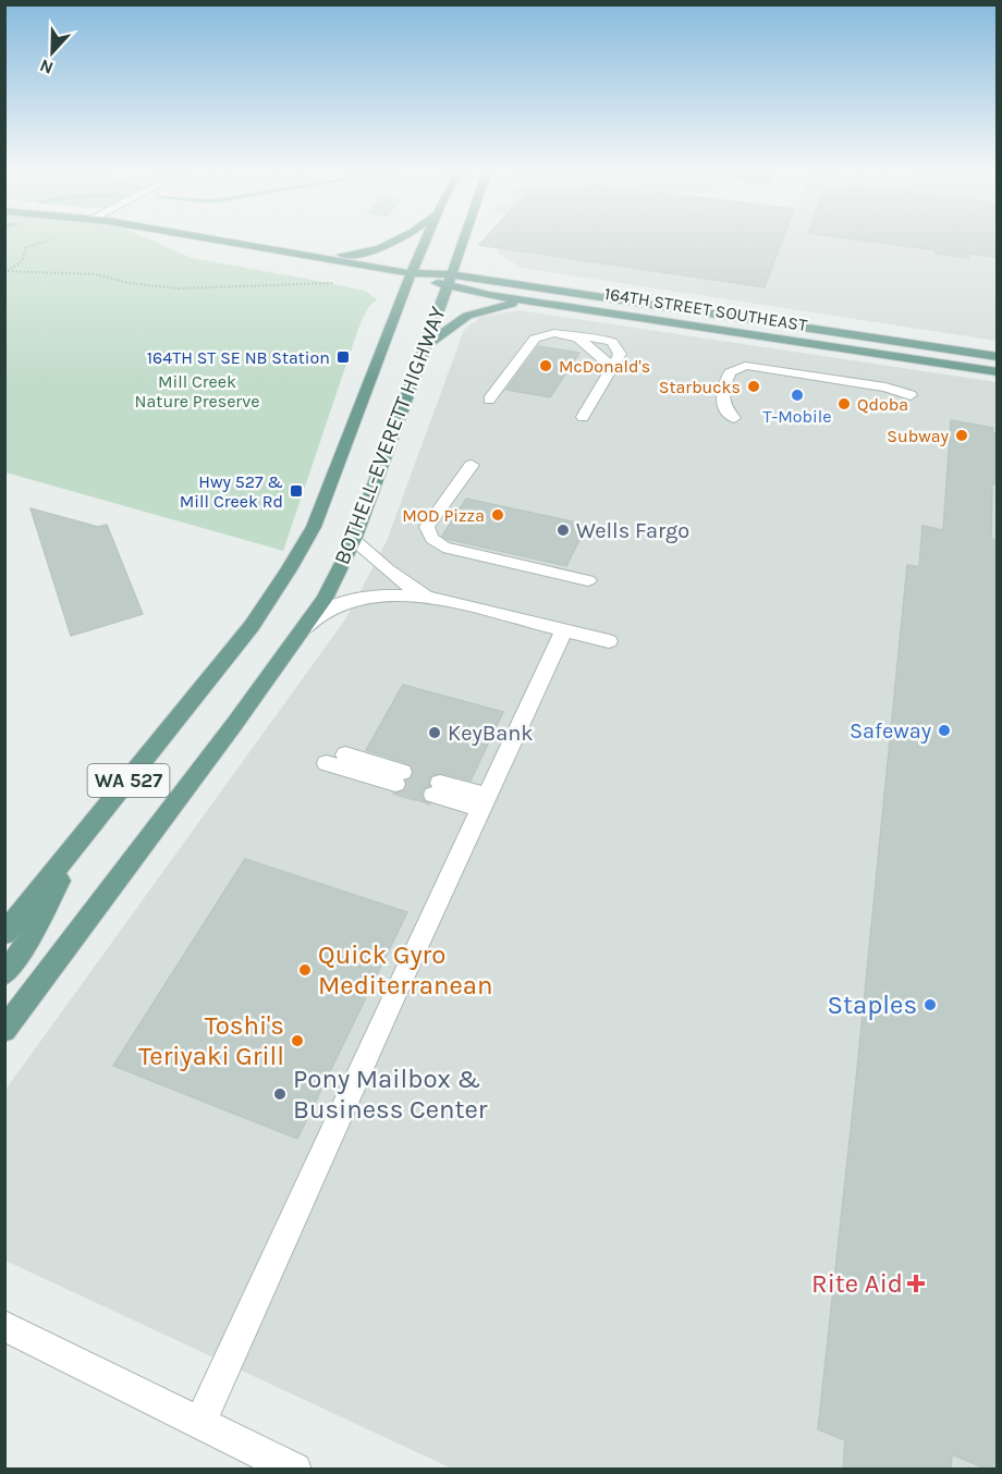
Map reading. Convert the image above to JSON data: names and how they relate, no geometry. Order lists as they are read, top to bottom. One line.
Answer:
{"streets":{"main road":["164TH STREET SOUTHEAST","BOTHELL-EVERETT HIGHWAY","WA 527"]},"crossings":[["164TH STREET SOUTHEAST","BOTHELL-EVERETT HIGHWAY"]],"parks":["Mill Creek Nature Preserve"],"places":{"transit":["164TH ST SE NB Station","Hwy 527 & Mill Creek Rd"],"other":["McDonald's","Starbucks","T-Mobile","Qdoba","Subway","MOD Pizza","Wells Fargo","Safeway","KeyBank","Quick Gyro Mediterranean","Staples","Toshi's Teriyaki Grill","Pony Mailbox & Business Center"],"health":["Rite Aid"]},"north":"bottom"}
